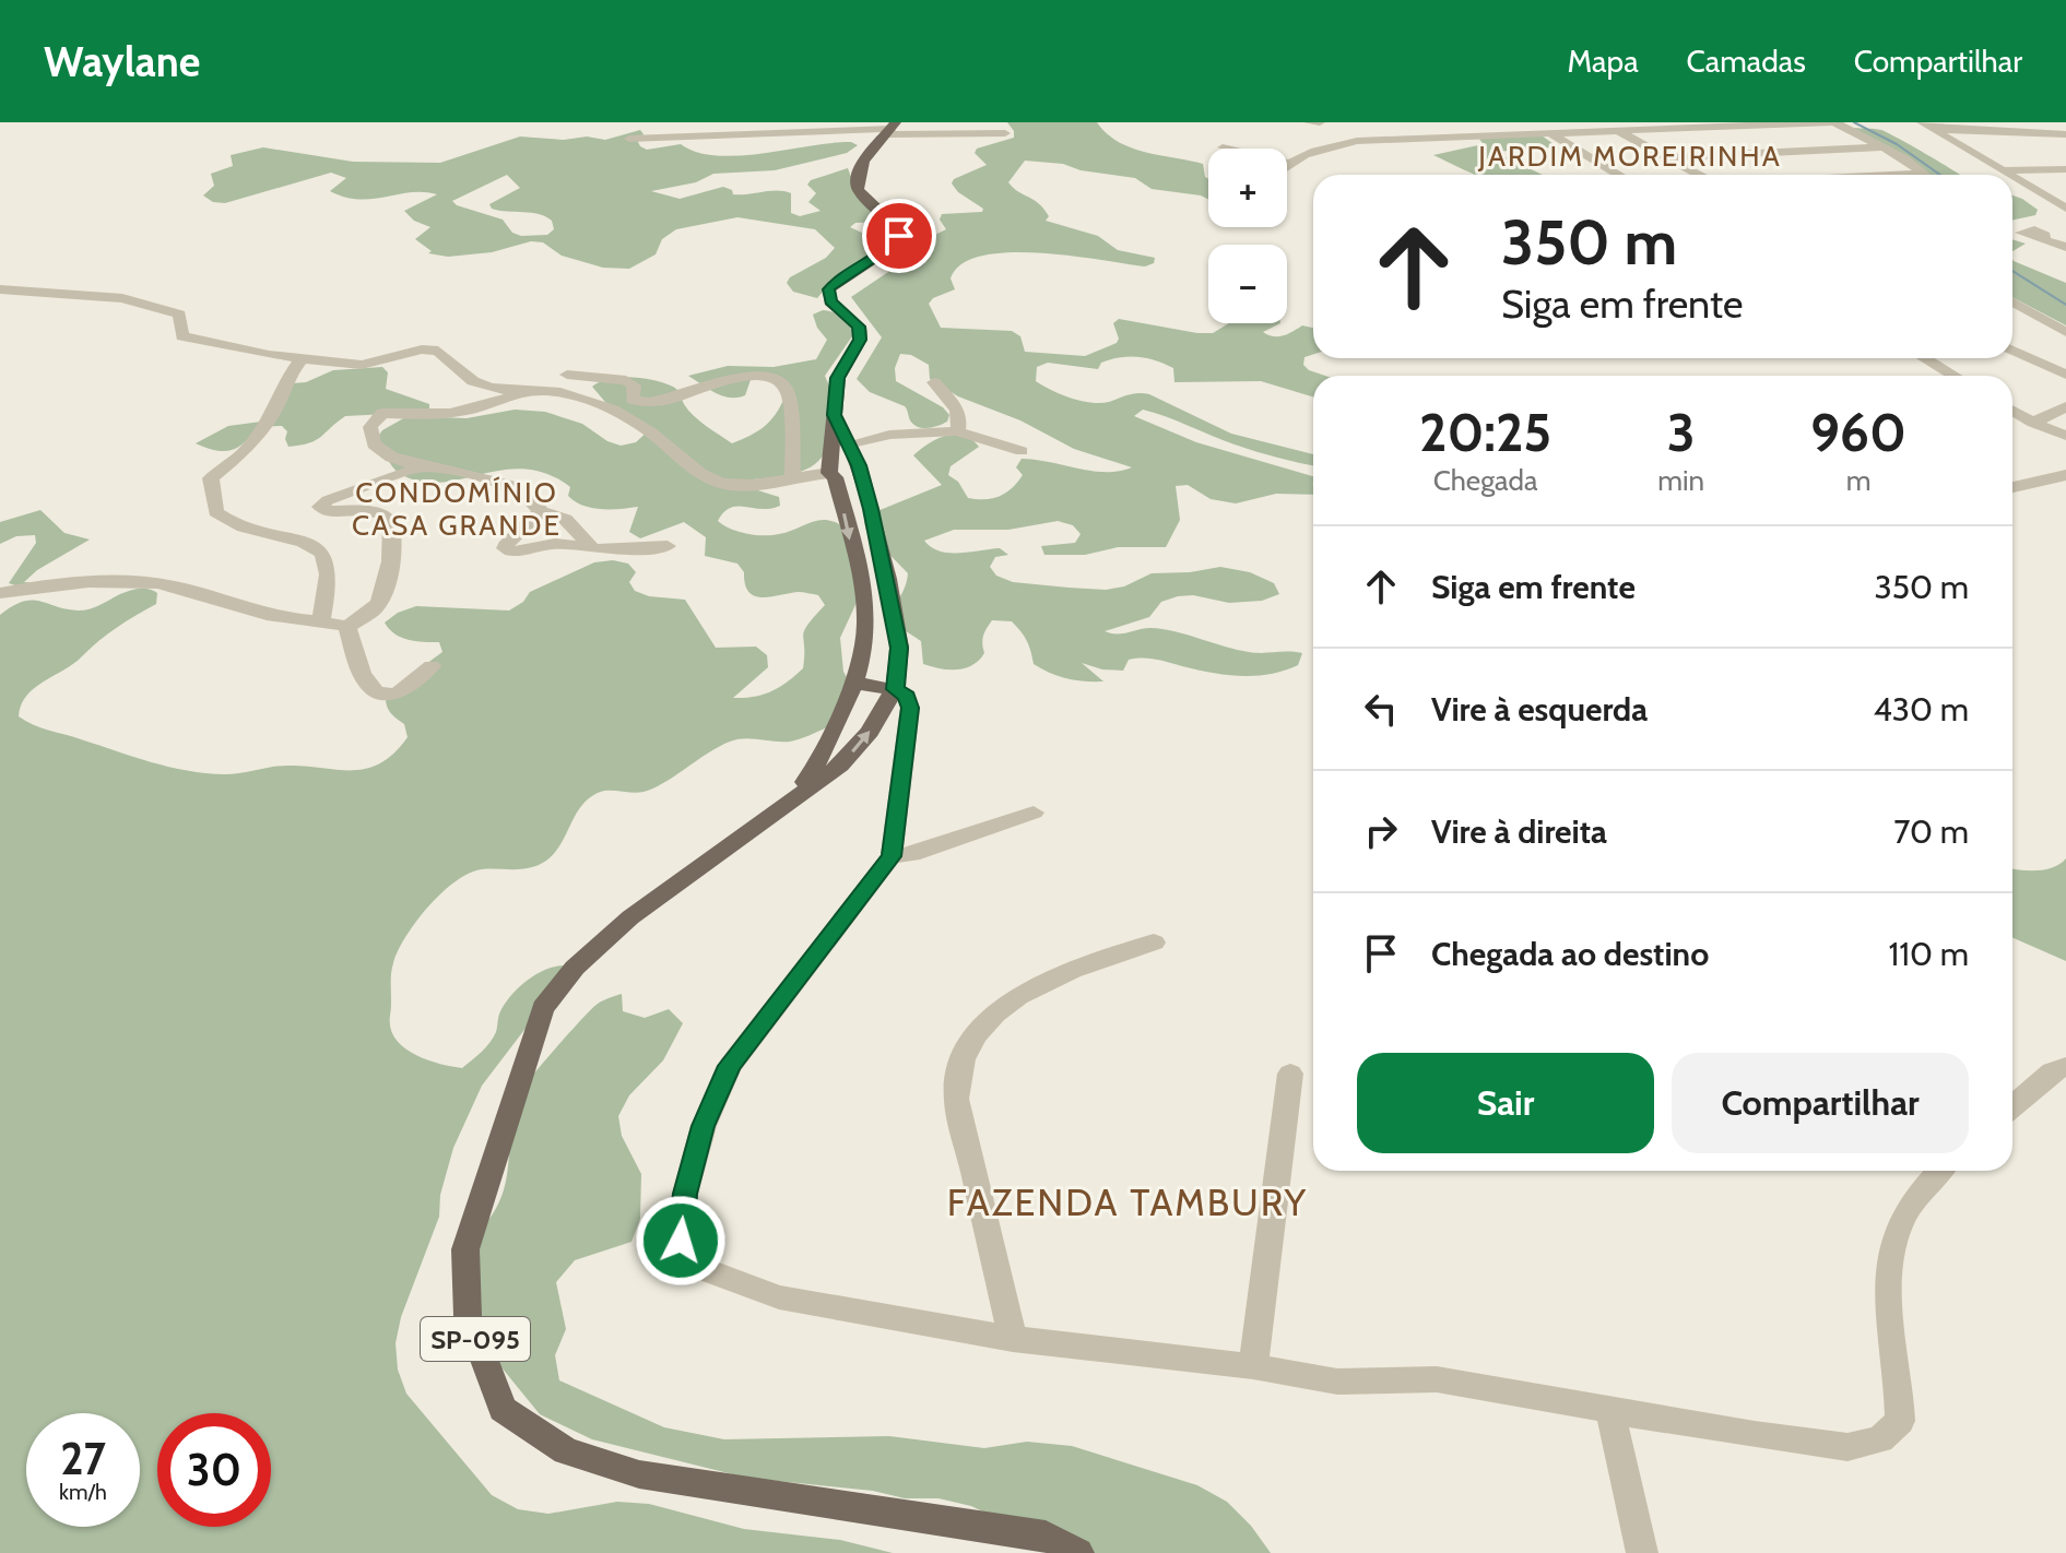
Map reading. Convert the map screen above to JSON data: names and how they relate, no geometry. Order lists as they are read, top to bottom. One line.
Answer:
{"streets":{"main road":["SP-095"]},"districts":["JARDIM MOREIRINHA","CONDOMÍNIO CASA GRANDE","FAZENDA TAMBURY"],"page":{"header":"Waylane","nav":["Mapa","Camadas","Compartilhar"],"map_buttons":["+","−"],"turn":["350 m","Siga em frente"],"eta":["20:25","Chegada","3","min","960","m"],"list":[{"name":"Siga em frente","value":"350 m"},{"name":"Vire à esquerda","value":"430 m"},{"name":"Vire à direita","value":"70 m"},{"name":"Chegada ao destino","value":"110 m"}],"buttons":["Sair","Compartilhar"],"speed":"27 km/h","limit":"30"}}
